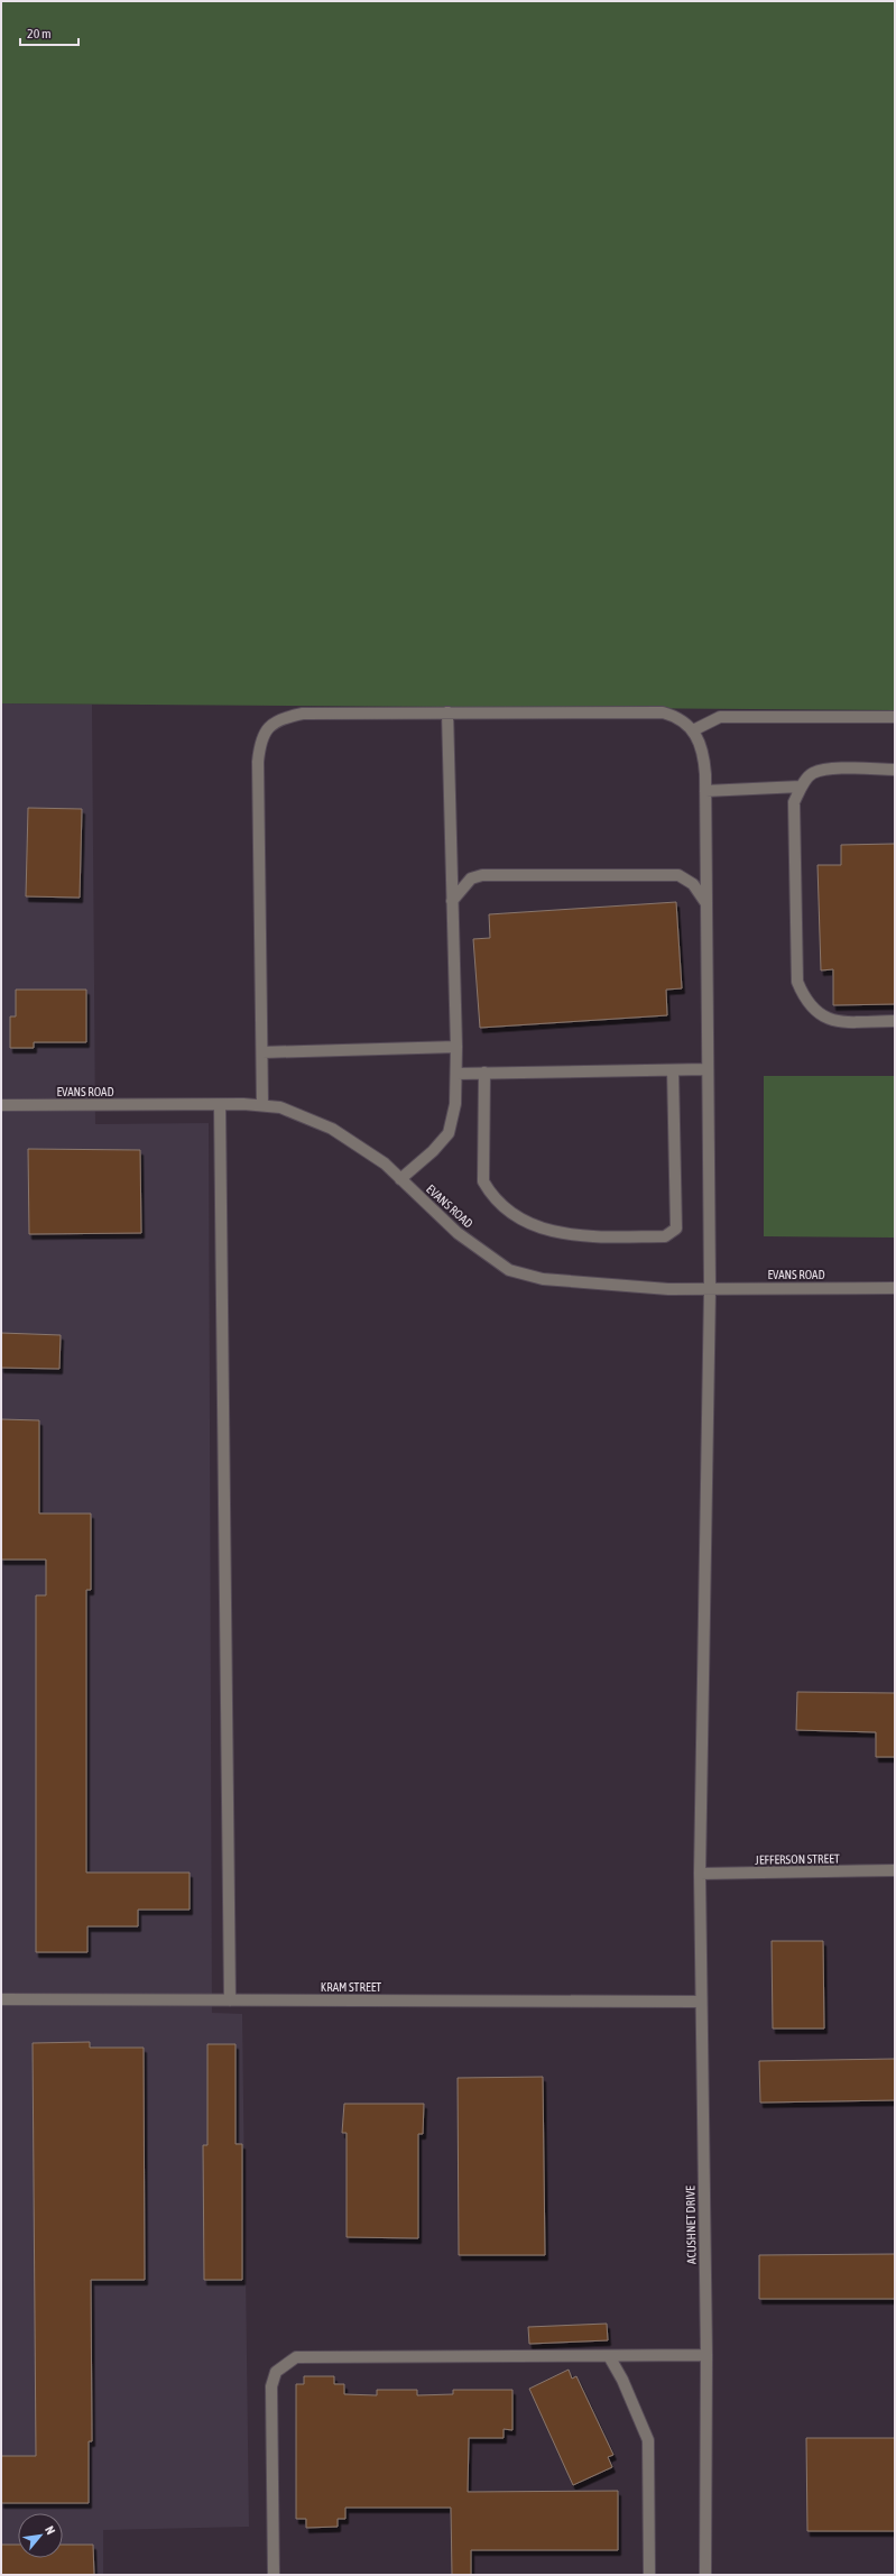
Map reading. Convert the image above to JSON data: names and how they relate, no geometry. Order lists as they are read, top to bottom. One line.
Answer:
{"streets":{"street":["EVANS ROAD","JEFFERSON STREET","KRAM STREET","ACUSHNET DRIVE"]},"crossings":[["EVANS ROAD","ACUSHNET DRIVE"],["JEFFERSON STREET","ACUSHNET DRIVE"],["KRAM STREET","ACUSHNET DRIVE"]],"scale_bar":"20 m","north":"top right"}
